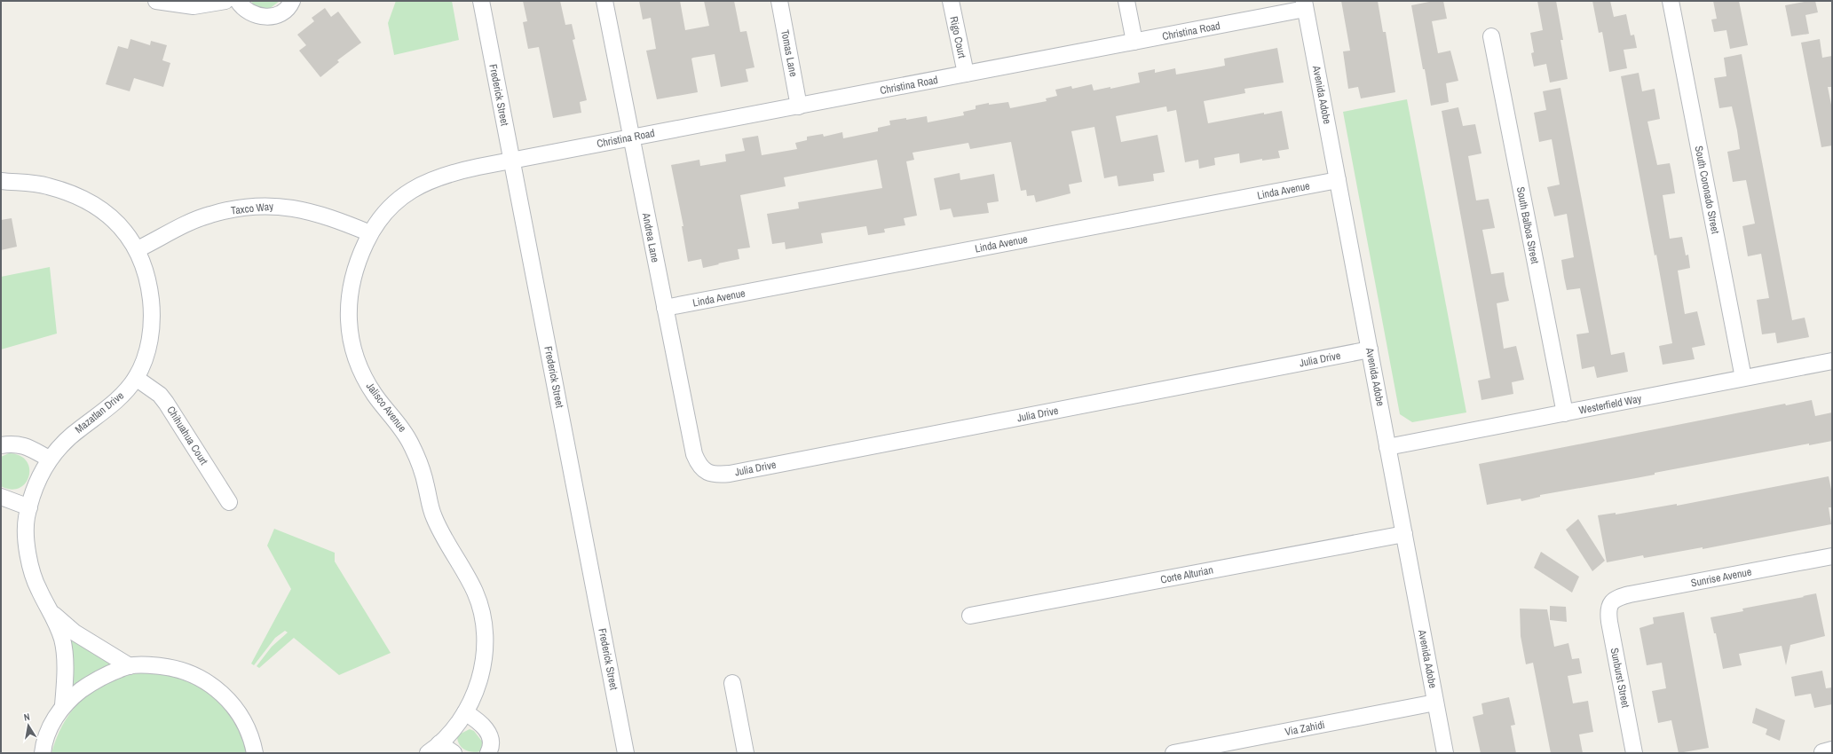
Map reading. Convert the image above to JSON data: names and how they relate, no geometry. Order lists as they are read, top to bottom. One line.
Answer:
{"streets":{"street":["Christina Road","Rigo Court","Tomas Lane","Frederick Street","Avenida Adobe","South Coronado Street","Linda Avenue","Taxco Way","South Balboa Street","Andrea Lane","Julia Drive","Westerfield Way","Jalisco Avenue","Mazatlan Drive","Chihuahua Court","Corte Alturian","Sunrise Avenue","Sunburst Street","Via Zahidi"]},"crossings":[["Christina Road","Rigo Court"],["Christina Road","Tomas Lane"],["Christina Road","Frederick Street"],["Christina Road","Avenida Adobe"],["Christina Road","Andrea Lane"],["Christina Road","Jalisco Avenue"],["Frederick Street","Jalisco Avenue"],["Avenida Adobe","Linda Avenue"],["Avenida Adobe","Julia Drive"],["Avenida Adobe","Westerfield Way"],["Avenida Adobe","Corte Alturian"],["Avenida Adobe","Via Zahidi"],["South Coronado Street","Westerfield Way"],["Linda Avenue","Andrea Lane"],["Taxco Way","Jalisco Avenue"],["Taxco Way","Mazatlan Drive"],["South Balboa Street","Westerfield Way"],["Andrea Lane","Julia Drive"],["Mazatlan Drive","Chihuahua Court"],["Sunrise Avenue","Sunburst Street"]],"north":"top"}
